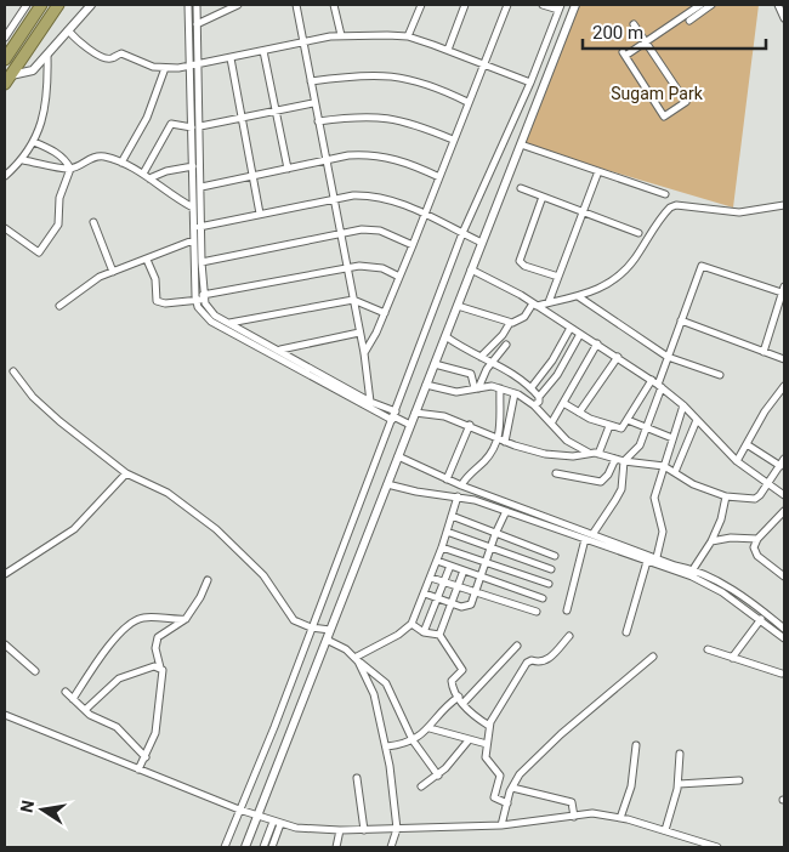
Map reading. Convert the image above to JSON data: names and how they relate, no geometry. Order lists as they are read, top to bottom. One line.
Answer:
{"parks":["Sugam Park"],"scale_bar":"200 m","north":"left"}
